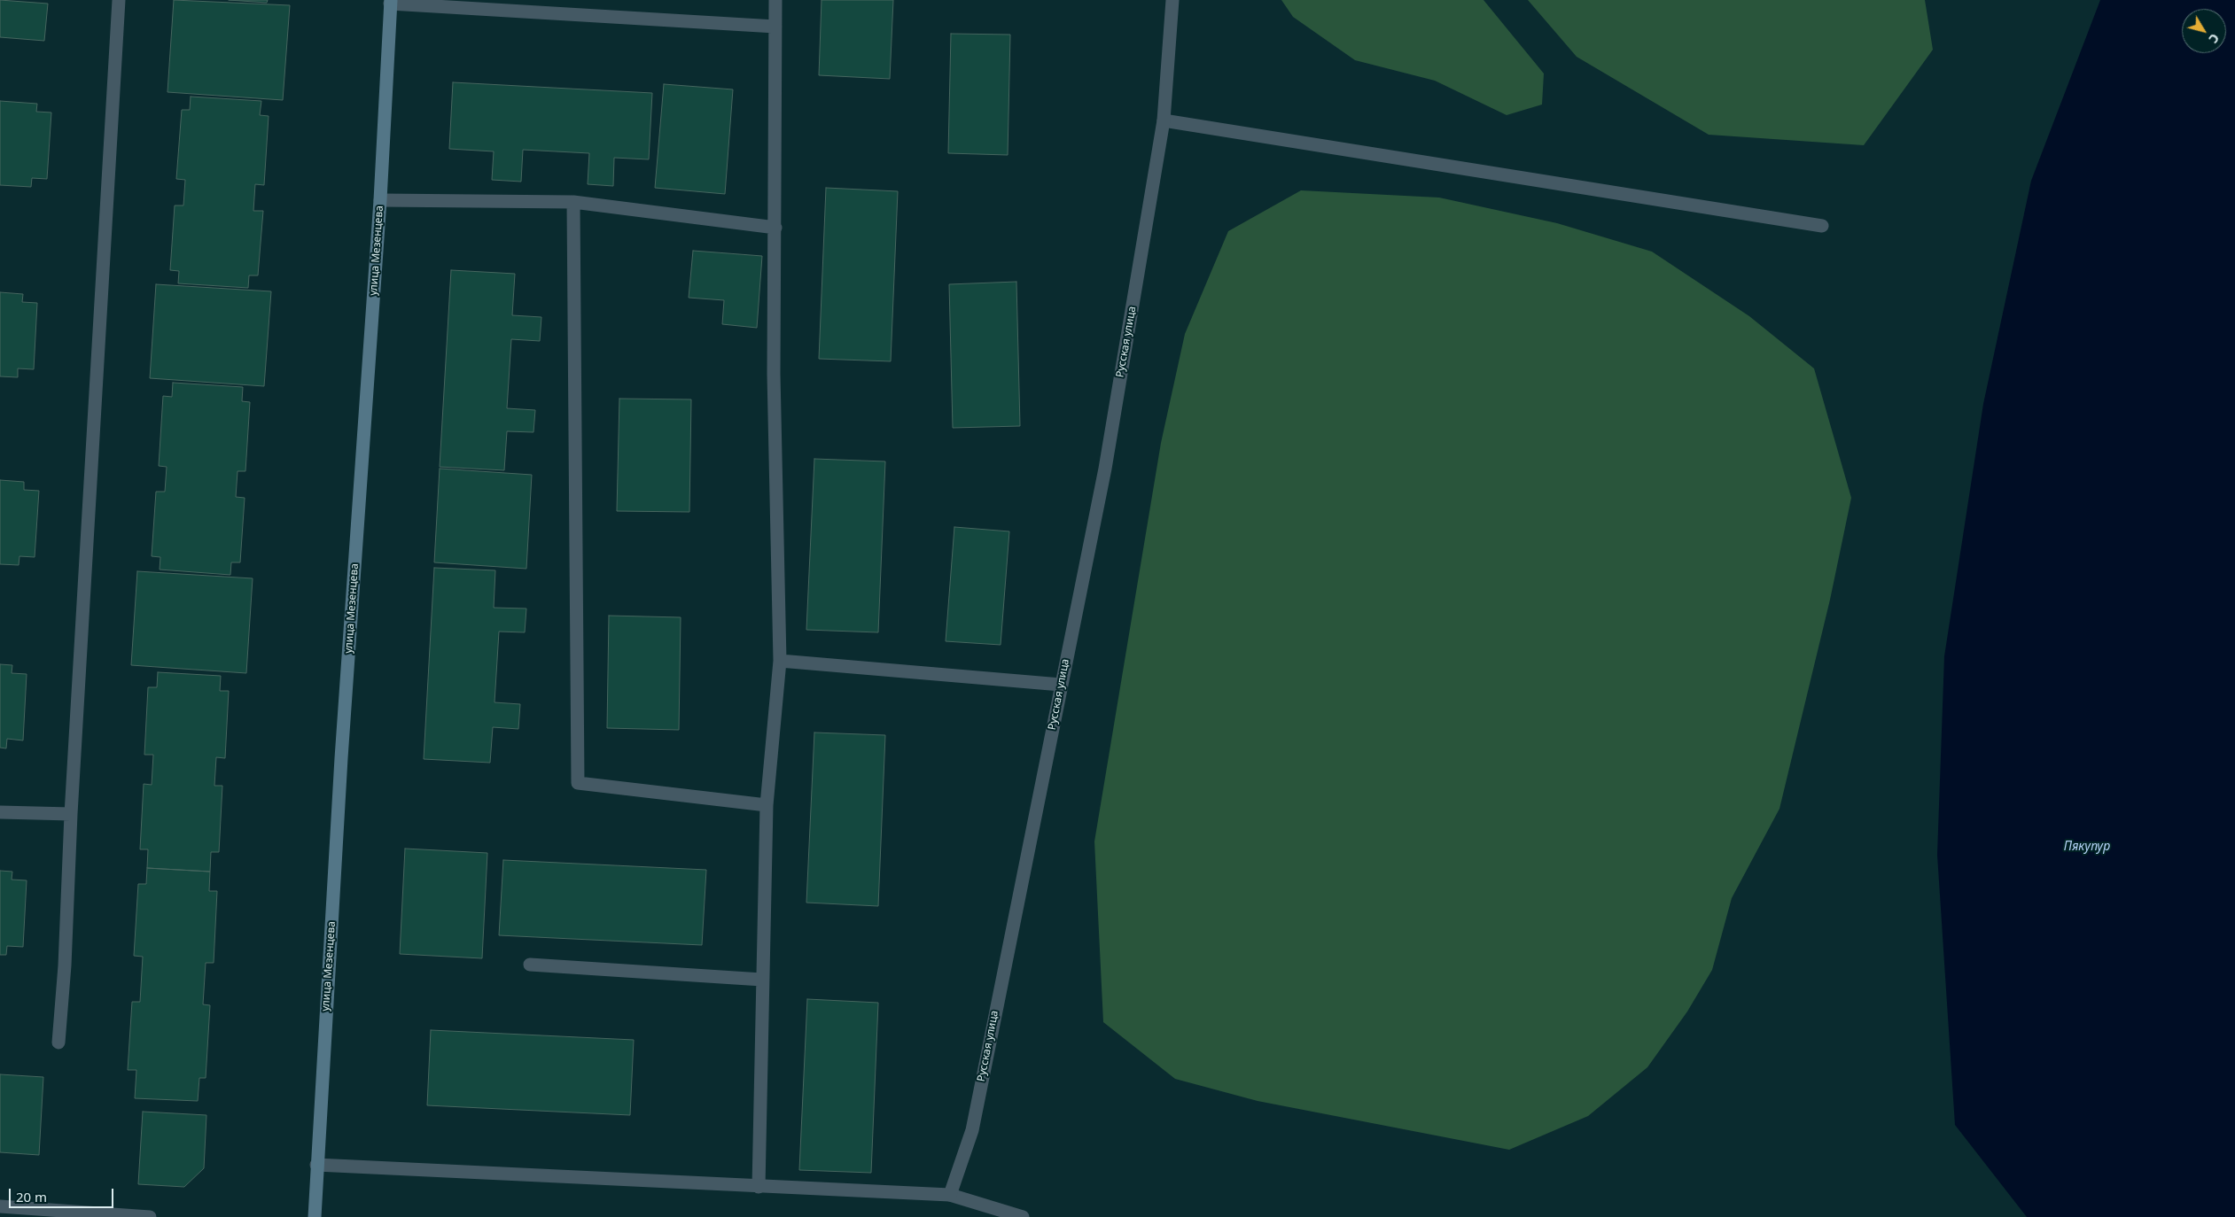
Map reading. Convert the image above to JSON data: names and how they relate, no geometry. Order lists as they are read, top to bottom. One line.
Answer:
{"streets":{"main road":["улица Мезенцева"],"street":["Русская улица"]},"water":["Пякупур"],"scale_bar":"20 m","north":"bottom right"}
